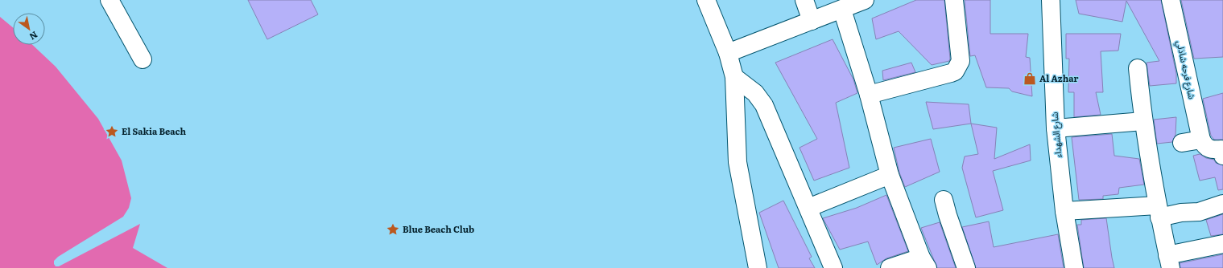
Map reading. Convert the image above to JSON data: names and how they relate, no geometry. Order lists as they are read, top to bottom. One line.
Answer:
{"streets":{"street":["شارع فرحه شاذلي","شارع الشهداء"]},"places":{"shop":["Al Azhar"],"place":["El Sakia Beach","Blue Beach Club"]},"north":"bottom right"}
